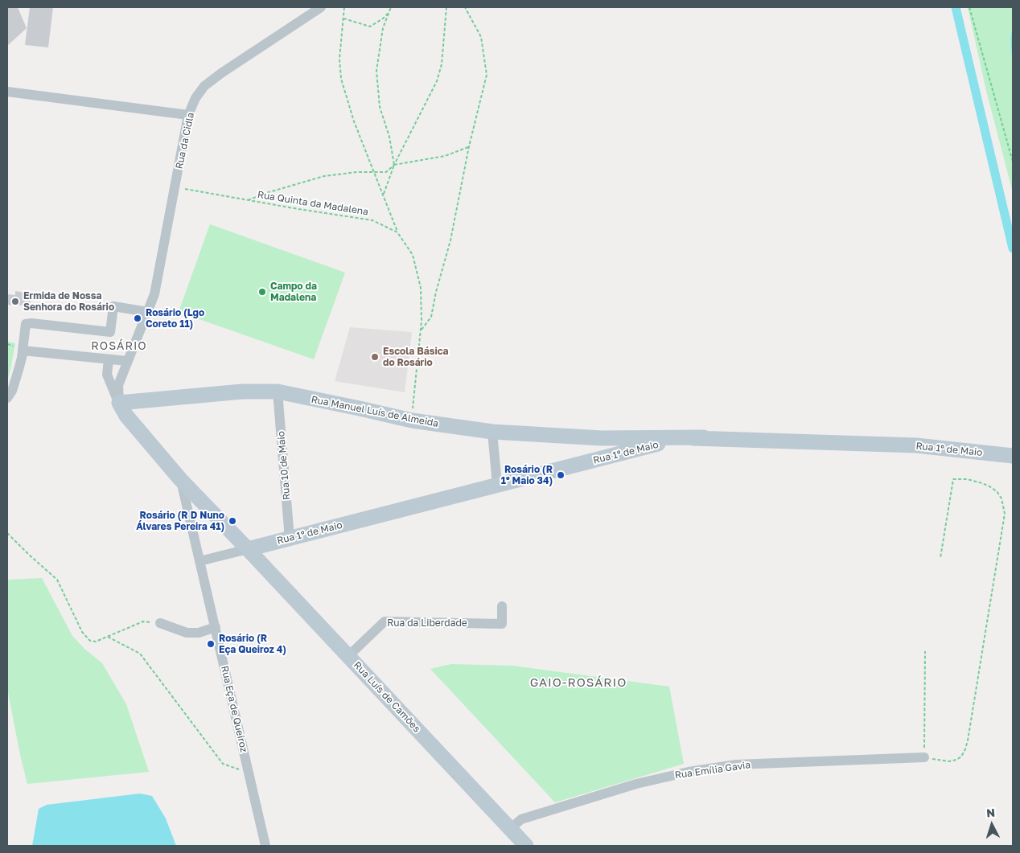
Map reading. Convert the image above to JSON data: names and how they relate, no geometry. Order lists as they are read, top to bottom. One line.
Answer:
{"streets":{"street":["Rua da Cidla","Rua Manuel Luís de Almeida","Rua 1º de Maio","Rua 10 de Maio","Rua da Liberdade","Rua Luís de Camões","Rua Eça de Queiroz","Rua Emília Gavia"],"path":["Rua Quinta da Madalena"]},"crossings":[["Rua da Cidla","Rua Quinta da Madalena"],["Rua da Cidla","Rua Manuel Luís de Almeida"],["Rua da Cidla","Rua Luís de Camões"],["Rua Manuel Luís de Almeida","Rua 1º de Maio"],["Rua Manuel Luís de Almeida","Rua 10 de Maio"],["Rua Manuel Luís de Almeida","Rua Luís de Camões"],["Rua 1º de Maio","Rua 10 de Maio"],["Rua 1º de Maio","Rua Luís de Camões"],["Rua da Liberdade","Rua Luís de Camões"],["Rua Luís de Camões","Rua Eça de Queiroz"],["Rua Luís de Camões","Rua Emília Gavia"]],"districts":["ROSÁRIO","GAIO-ROSÁRIO"],"places":["Campo da Madalena","Ermida de Nossa Senhora do Rosário","Rosário (Lgo Coreto 11)","Escola Básica do Rosário","Rosário (R 1º Maio 34)","Rosário (R D Nuno Álvares Pereira 41)","Rosário (R Eça Queiroz 4)"],"north":"top"}
